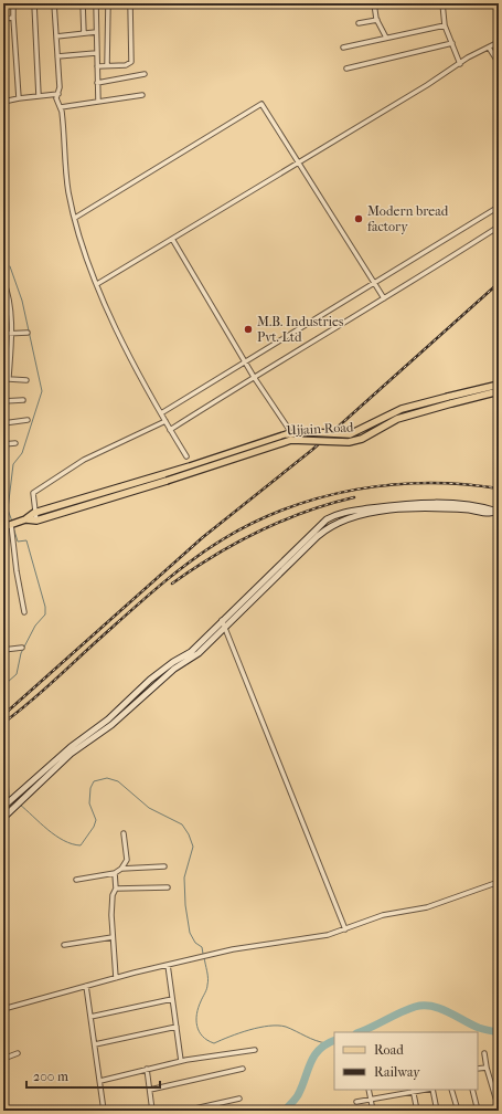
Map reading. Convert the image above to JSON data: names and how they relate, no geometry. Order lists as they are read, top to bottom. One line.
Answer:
{"streets":{"main road":["Ujjain Road"]},"places":["Modern bread factory","M.B. Industries Pvt. Ltd"],"legend":["Road","Railway"],"scale_bar":"200 m"}
